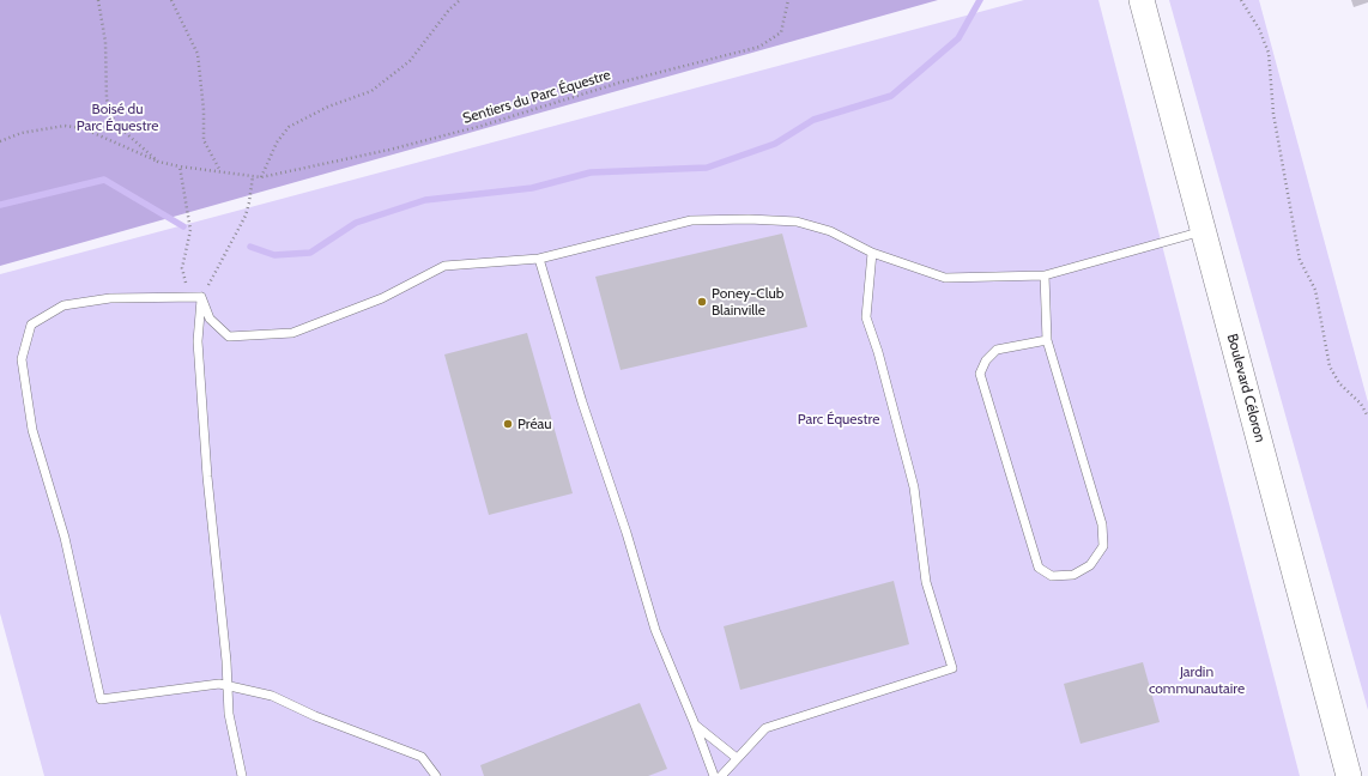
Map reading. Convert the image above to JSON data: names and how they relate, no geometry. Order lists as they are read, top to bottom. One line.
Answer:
{"streets":{"street":["Boulevard Céloron"],"path":["Sentiers du Parc Équestre"]},"parks":["Boisé du Parc Équestre","Parc Équestre","Jardin communautaire"],"places":["Poney-Club Blainville","Préau"]}
